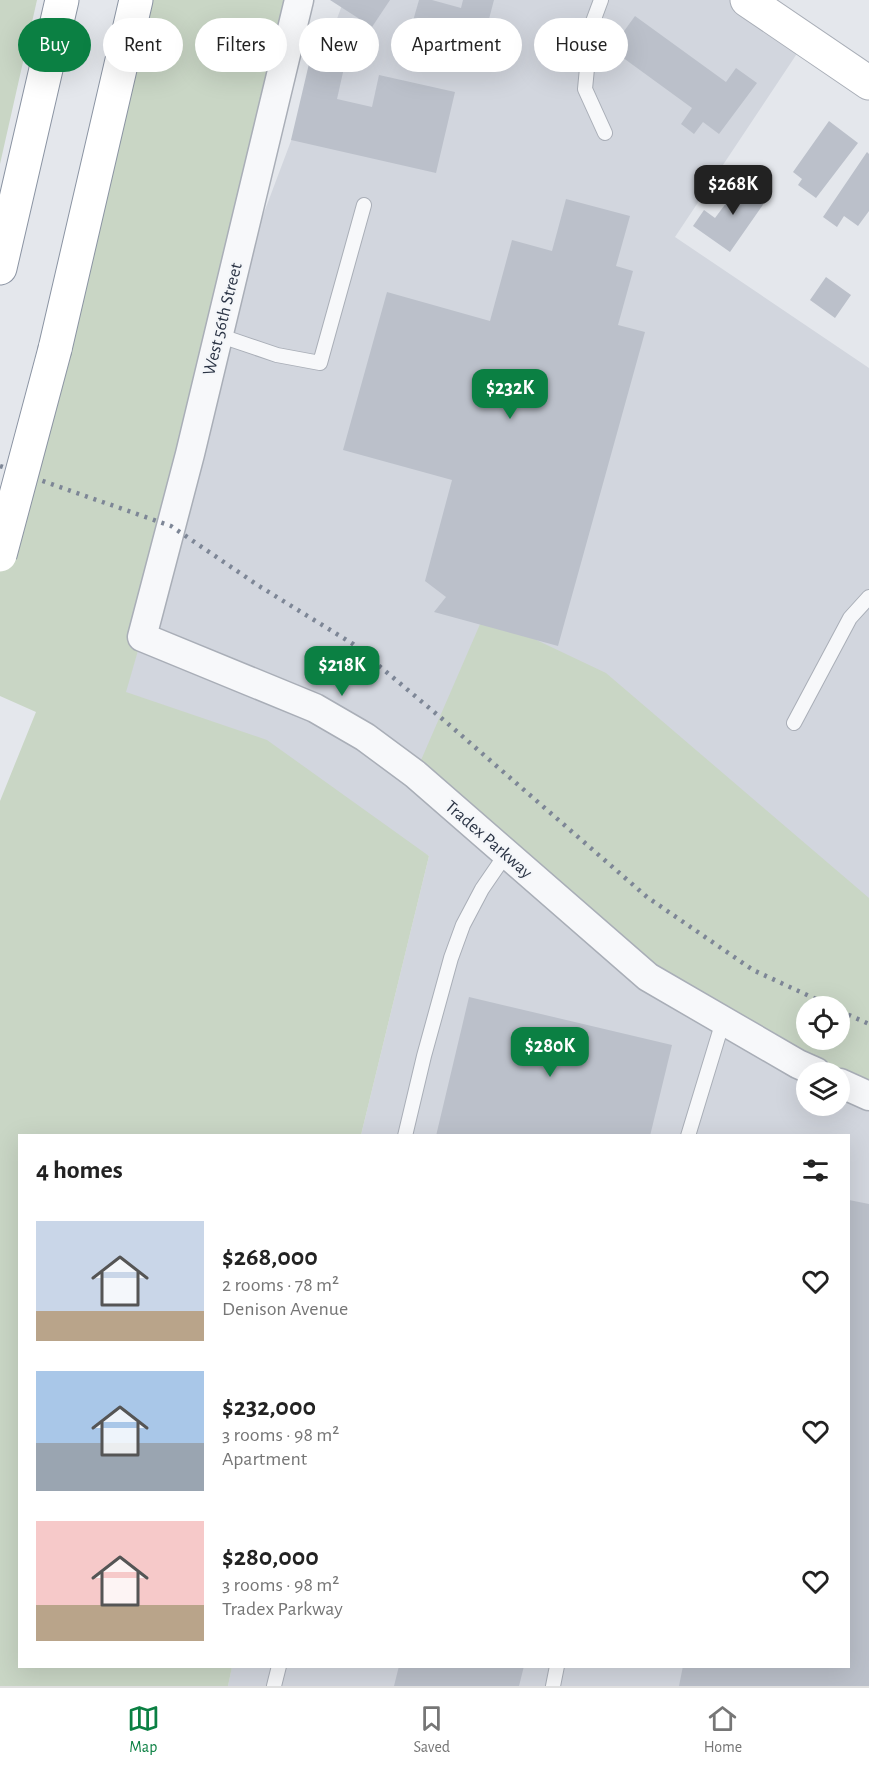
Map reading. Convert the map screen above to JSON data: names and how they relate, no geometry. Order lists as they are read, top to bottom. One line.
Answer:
{"streets":{"street":["West 56th Street","Tradex Parkway"]},"crossings":[["West 56th Street","Tradex Parkway"]],"page":{"chip":["Buy","Rent","Filters","New","Apartment","House"],"price":["$268K","$232K","$218K","$280K"],"heading":"4 homes","list":[{"name":"$268,000","note":"2 rooms · 78 m² · Denison Avenue"},{"name":"$232,000","note":"3 rooms · 98 m² · Apartment"},{"name":"$280,000","note":"3 rooms · 98 m² · Tradex Parkway"}],"tabs":["Map","Saved","Home"]}}
